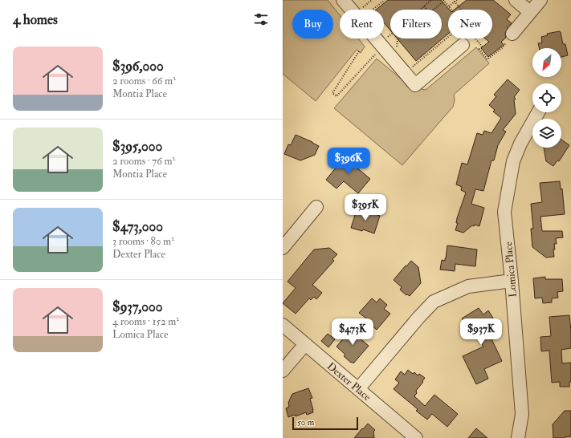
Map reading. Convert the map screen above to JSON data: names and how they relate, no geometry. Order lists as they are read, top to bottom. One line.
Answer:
{"streets":{"street":["Lomica Place","Dexter Place"]},"scale_bar":"50 m","north":"bottom left","page":{"heading":"4 homes","chip":["Buy","Rent","Filters","New"],"list":[{"name":"$396,000","note":"2 rooms · 66 m² · Montia Place"},{"name":"$395,000","note":"2 rooms · 76 m² · Montia Place"},{"name":"$473,000","note":"3 rooms · 80 m² · Dexter Place"},{"name":"$937,000","note":"4 rooms · 152 m² · Lomica Place"}],"price":["$396K","$395K","$473K","$937K"],"scale":"50 m"}}
